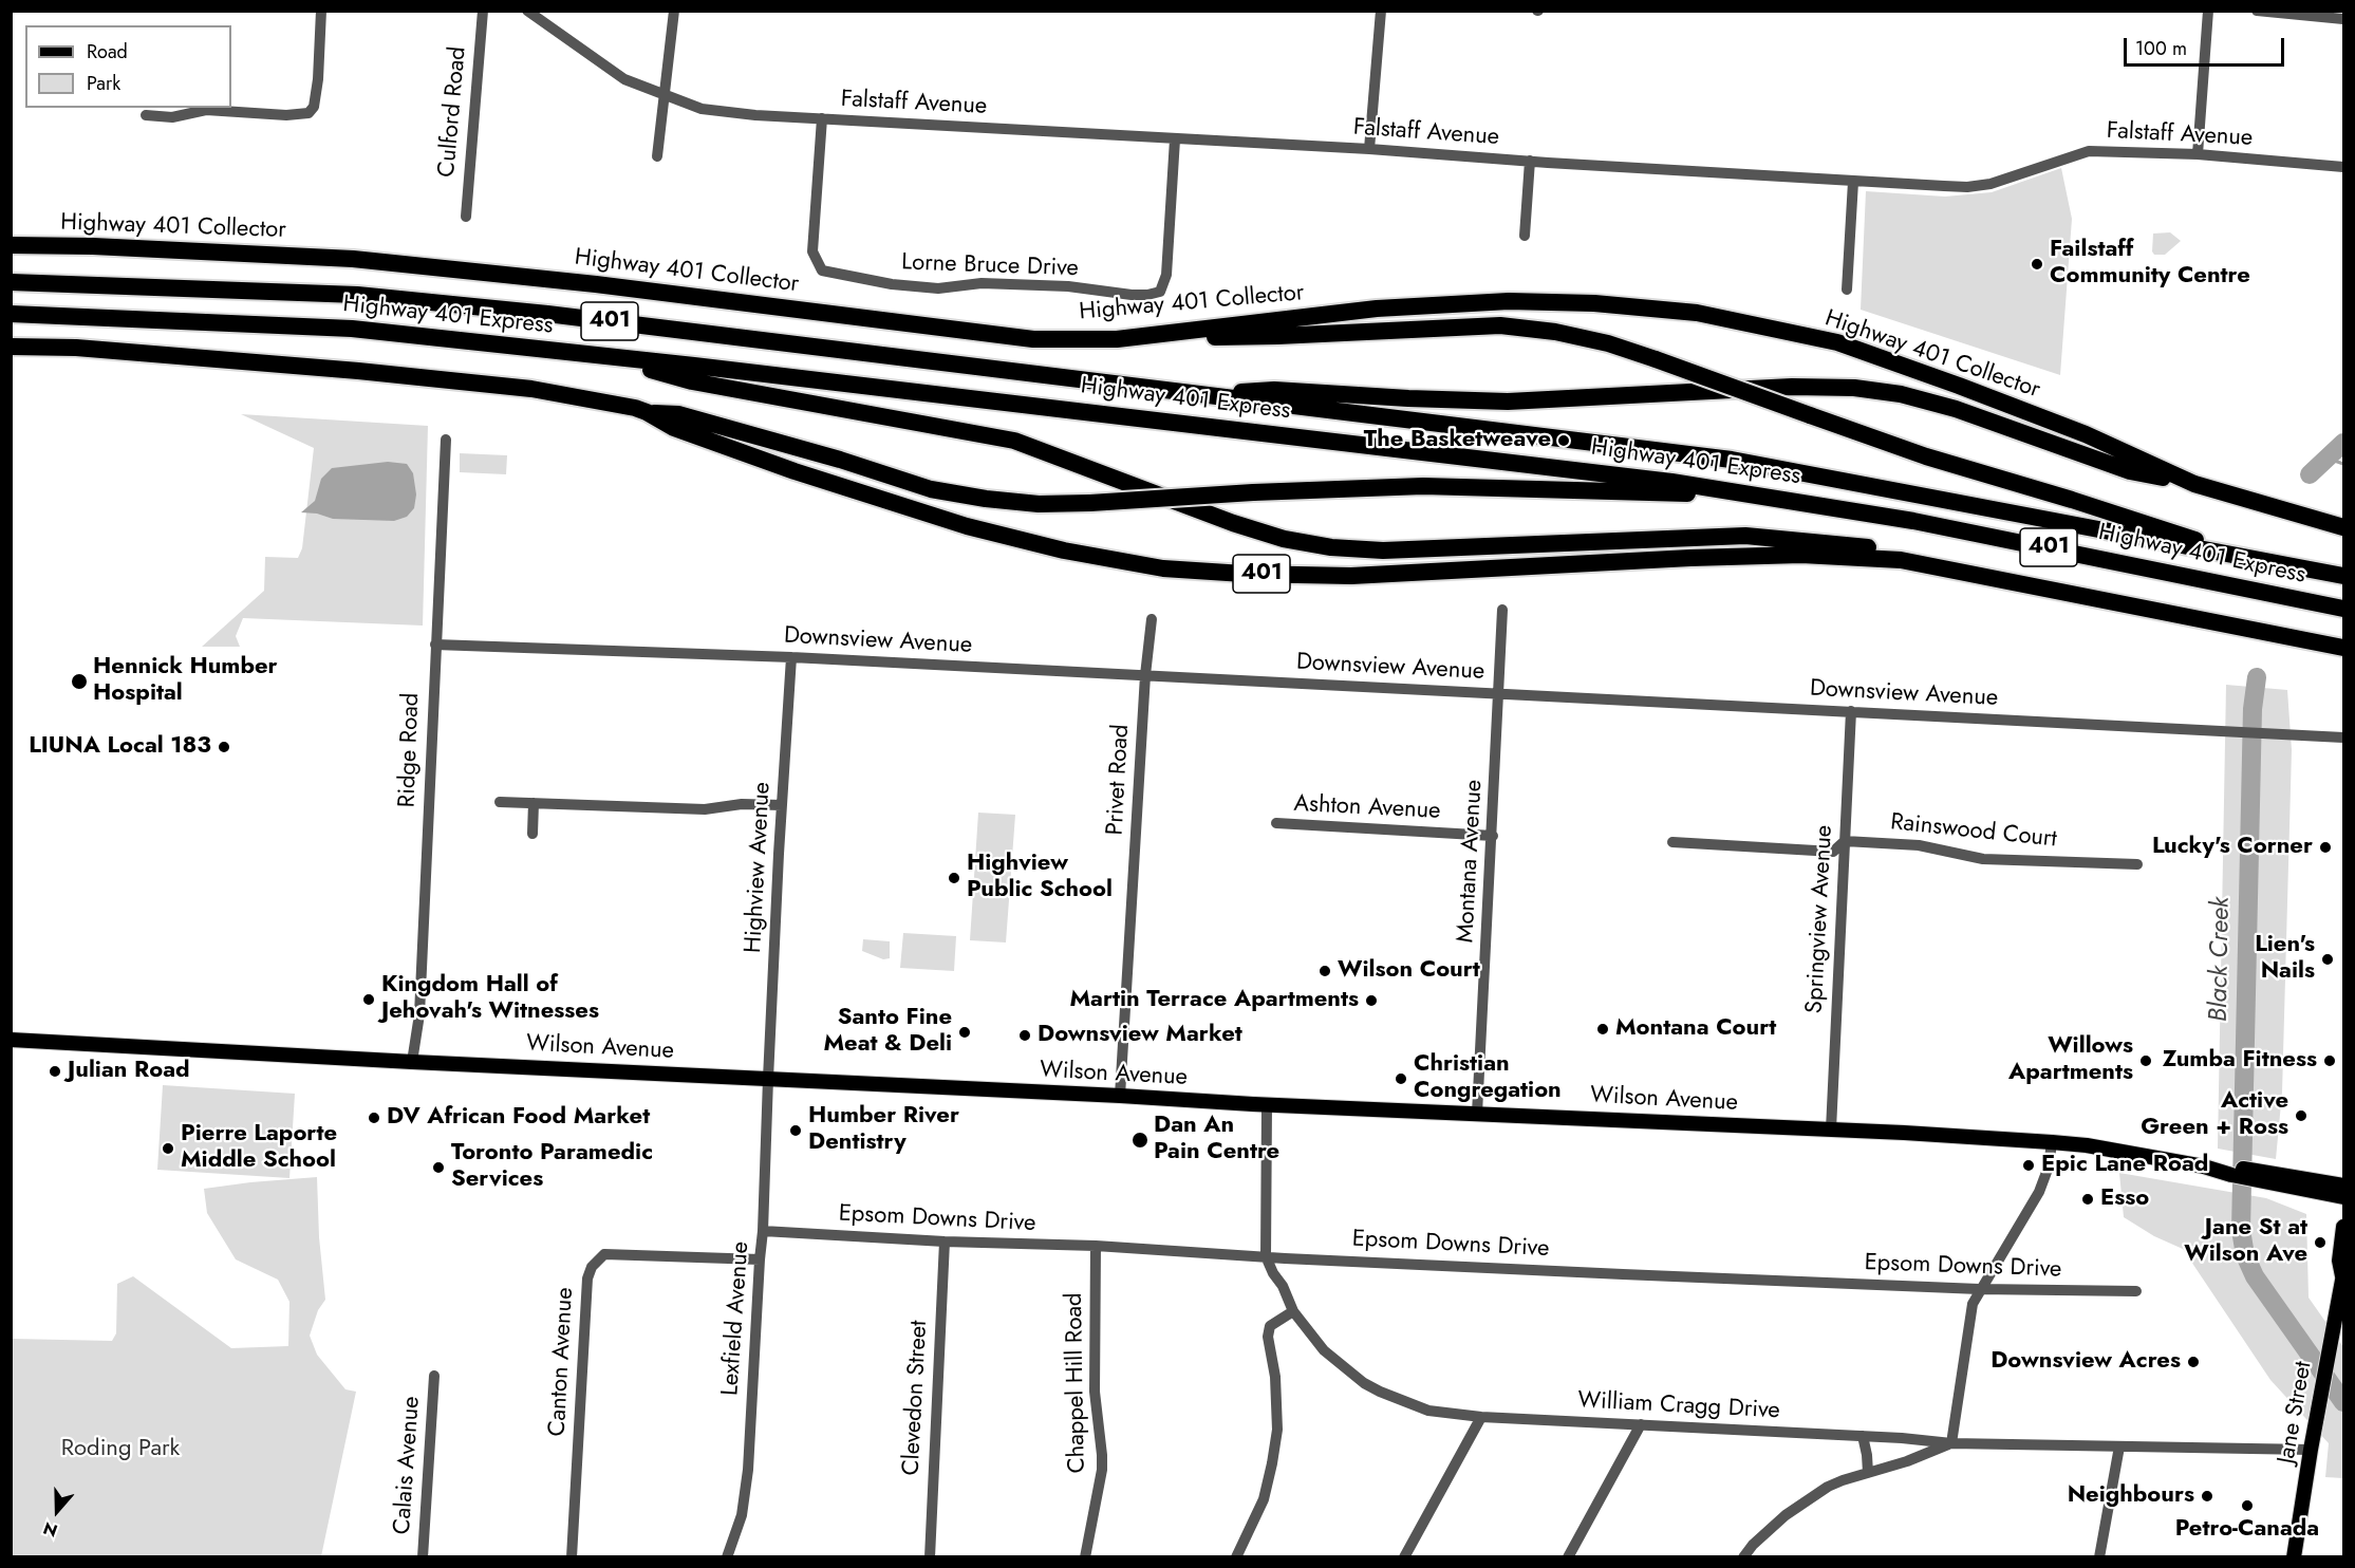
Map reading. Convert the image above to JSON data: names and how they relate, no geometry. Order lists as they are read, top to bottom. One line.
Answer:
{"streets":{"highway":["Highway 401 Collector","Highway 401 Express","401"],"main road":["Wilson Avenue","Jane Street"],"street":["Falstaff Avenue","Culford Road","Lorne Bruce Drive","Downsview Avenue","Ridge Road","Privet Road","Ashton Avenue","Rainswood Court","Montana Avenue","Highview Avenue","Springview Avenue","Epsom Downs Drive","Lexfield Avenue","Canton Avenue","Chappel Hill Road","Clevedon Street","William Cragg Drive","Calais Avenue"]},"crossings":[["Falstaff Avenue","Lorne Bruce Drive"],["Downsview Avenue","Ridge Road"],["Downsview Avenue","Privet Road"],["Downsview Avenue","Montana Avenue"],["Downsview Avenue","Highview Avenue"],["Downsview Avenue","Springview Avenue"],["Ridge Road","Wilson Avenue"],["Privet Road","Wilson Avenue"],["Ashton Avenue","Montana Avenue"],["Rainswood Court","Springview Avenue"],["Montana Avenue","Wilson Avenue"],["Highview Avenue","Wilson Avenue"],["Highview Avenue","Lexfield Avenue"],["Springview Avenue","Wilson Avenue"],["Wilson Avenue","Lexfield Avenue"],["Wilson Avenue","William Cragg Drive"],["Epsom Downs Drive","Lexfield Avenue"],["Epsom Downs Drive","Chappel Hill Road"],["Epsom Downs Drive","Clevedon Street"],["Epsom Downs Drive","William Cragg Drive"],["Lexfield Avenue","Canton Avenue"],["William Cragg Drive","Jane Street"]],"water":["Black Creek"],"parks":["Roding Park"],"places":["Failstaff Community Centre","The Basketweave","Hennick Humber Hospital","LIUNA Local 183","Lucky's Corner","Highview Public School","Lien's Nails","Wilson Court","Kingdom Hall of Jehovah's Witnesses","Martin Terrace Apartments","Montana Court","Santo Fine Meat & Deli","Downsview Market","Willows Apartments","Zumba Fitness","Julian Road","Christian Congregation","Active Green + Ross","DV African Food Market","Humber River Dentistry","Dan An Pain Centre","Pierre Laporte Middle School","Epic Lane Road","Toronto Paramedic Services","Esso","Jane St at Wilson Ave","Downsview Acres","Neighbours","Petro-Canada"],"legend":["Road","Park"],"scale_bar":"100 m","north":"bottom"}
